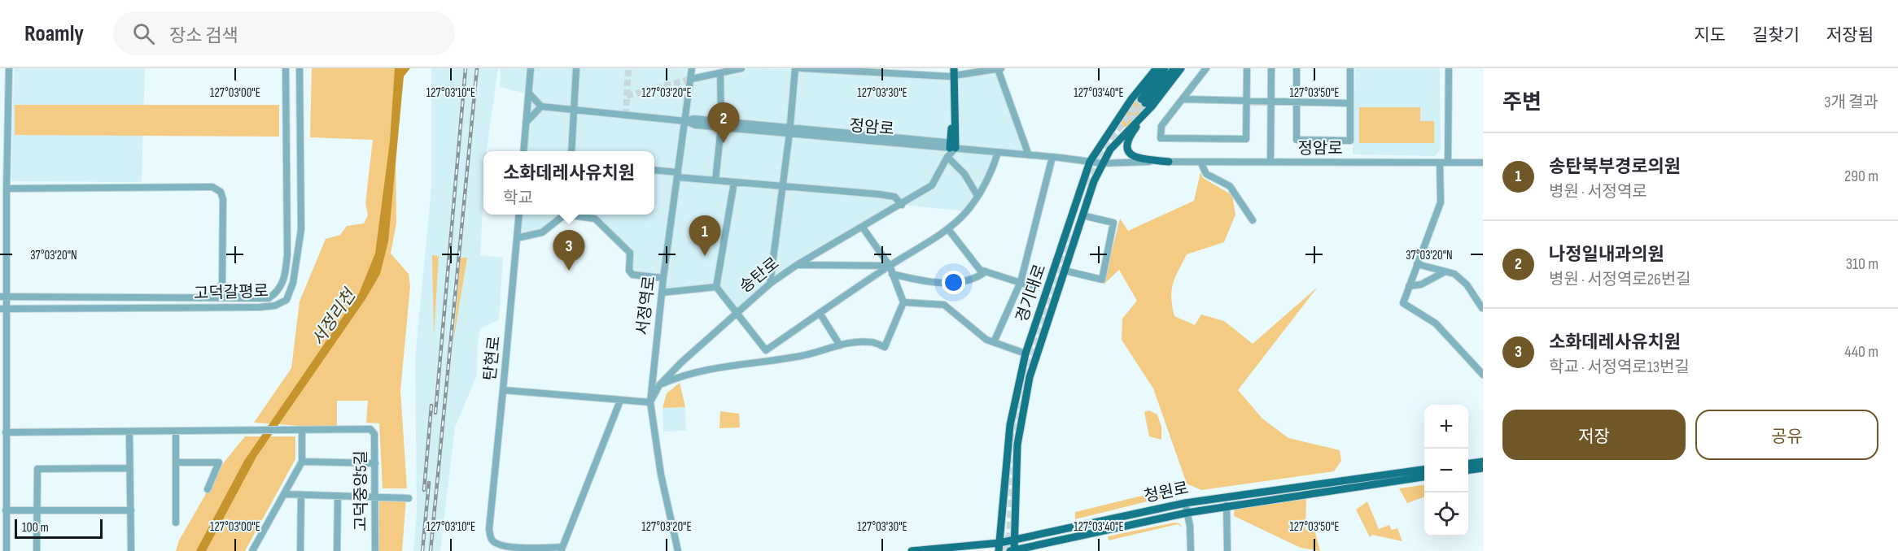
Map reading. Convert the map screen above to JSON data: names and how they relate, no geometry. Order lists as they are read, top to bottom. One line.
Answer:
{"streets":{"main road":["경기대로","청원로"],"street":["정암로","송탄로","고덕갈평로","서정역로","탄현로","고덕중앙5길"]},"crossings":[["정암로","송탄로"],["정암로","경기대로"],["송탄로","서정역로"],["송탄로","탄현로"],["경기대로","청원로"],["서정역로","탄현로"]],"water":["서정리천"],"scale_bar":"100 m","page":{"header":"Roamly","search":"장소 검색","nav":["지도","길찾기","저장됨"],"heading":["주변","3개 결과"],"pins":["2","1","3"],"list":[{"mark":"1","name":"송탄북부경로의원","note":"병원 · 서정역로","value":"290 m"},{"mark":"2","name":"나정일내과의원","note":"병원 · 서정역로26번길","value":"310 m"},{"mark":"3","name":"소화데레사유치원","note":"학교 · 서정역로13번길","value":"440 m"}],"popup":["소화데레사유치원","학교"],"buttons":["저장","공유"],"map_buttons":["+","−"],"scale":"100 m"},"coordinates":["127°03'00\"E","127°03'10\"E","127°03'20\"E","127°03'30\"E","127°03'40\"E","127°03'50\"E","37°03'20\"N"]}
